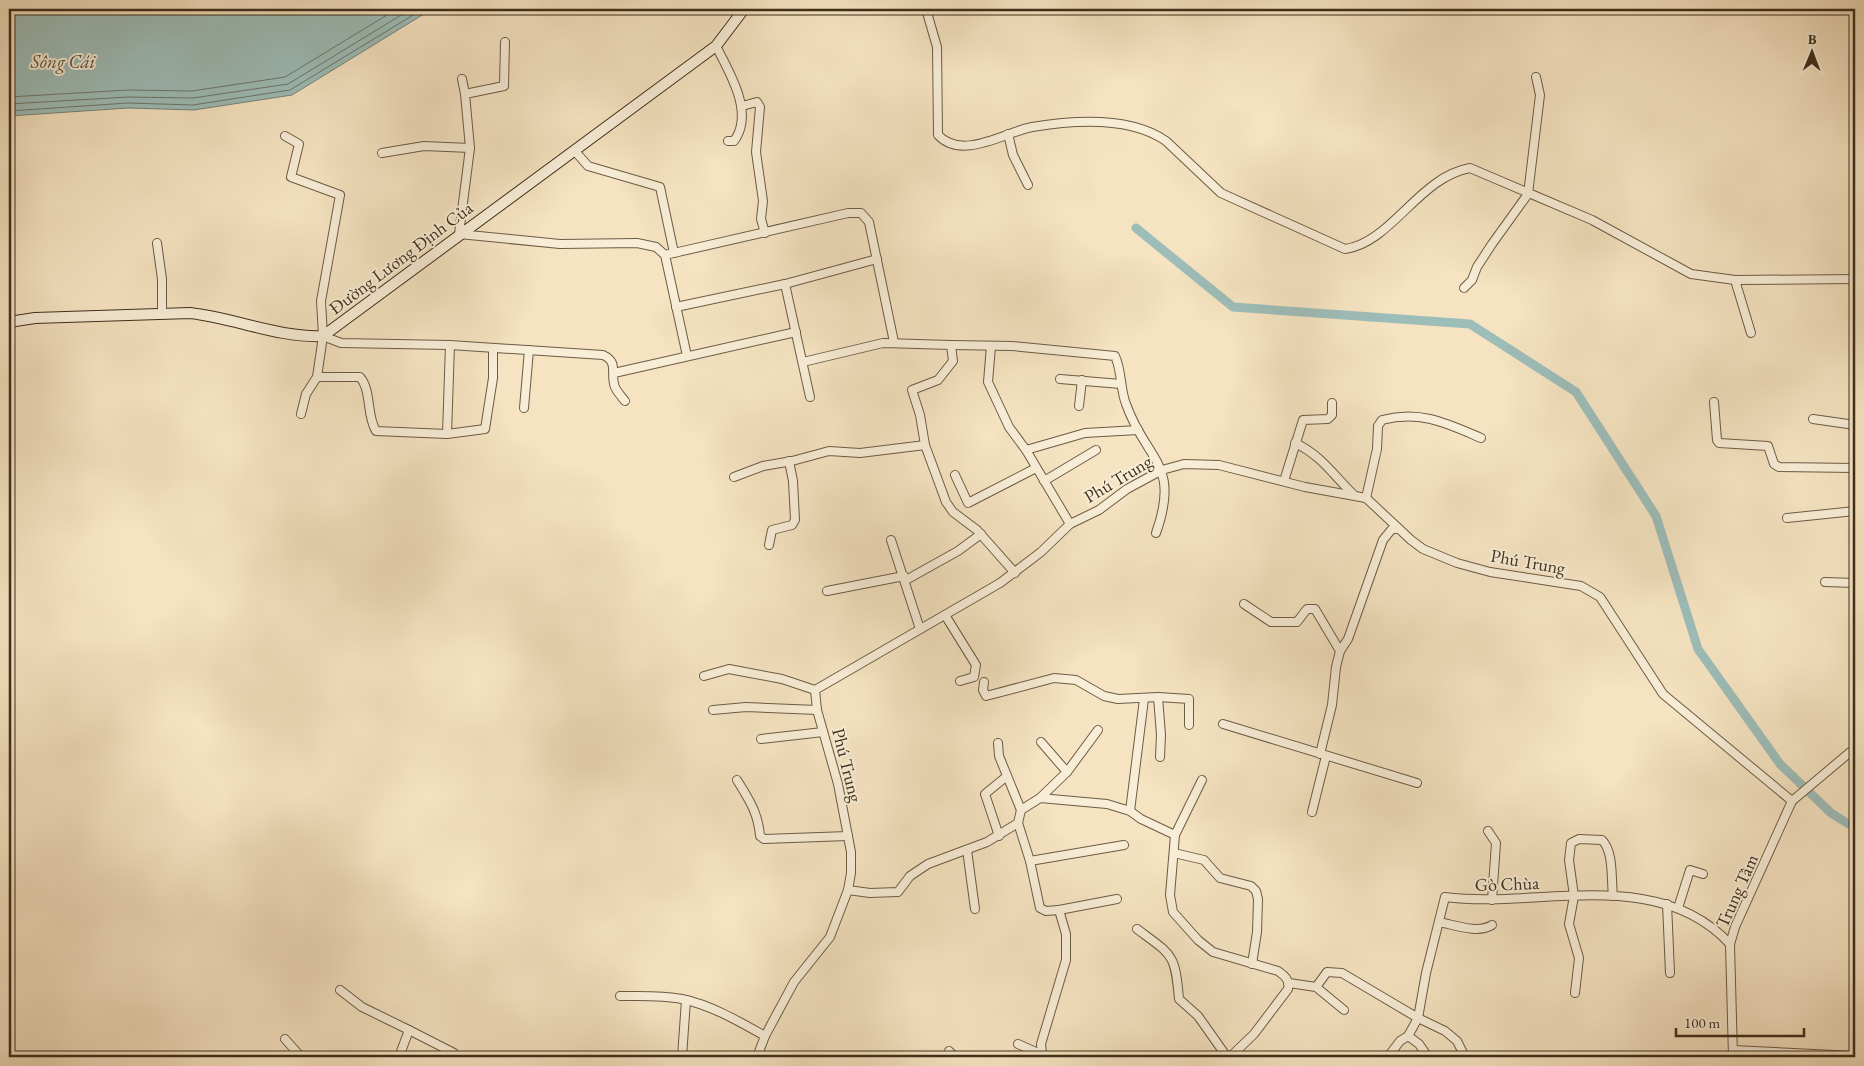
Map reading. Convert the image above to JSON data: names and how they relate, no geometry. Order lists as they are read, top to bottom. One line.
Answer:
{"streets":{"street":["Đường Lương Định Của","Phú Trung","Gò Chùa","Trung Tâm"]},"crossings":[["Phú Trung","Trung Tâm"],["Gò Chùa","Trung Tâm"]],"water":["Sông Cái"],"scale_bar":"100 m","north":"top"}
